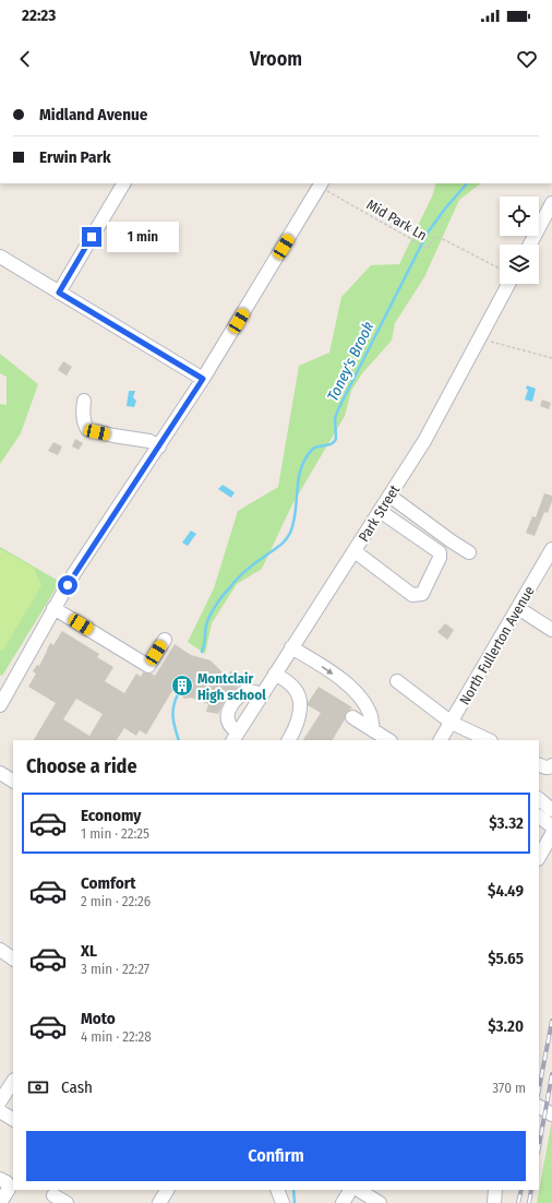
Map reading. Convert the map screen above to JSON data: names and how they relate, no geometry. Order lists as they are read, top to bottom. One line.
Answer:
{"streets":{"street":["Park Street","North Fullerton Avenue"],"path":["Mid Park Ln"]},"water":["Toney's Brook"],"places":{"building":["Montclair High school"]},"page":{"status":"22:23","header":"Vroom","banner":["Midland Avenue","Erwin Park"],"bubble":"1 min","heading":"Choose a ride","list":[{"name":"Economy","note":"1 min · 22:25","value":"$3.32"},{"name":"Comfort","note":"2 min · 22:26","value":"$4.49"},{"name":"XL","note":"3 min · 22:27","value":"$5.65"},{"name":"Moto","note":"4 min · 22:28","value":"$3.20"}],"pay":["Cash","370 m"],"buttons":"Confirm"}}
